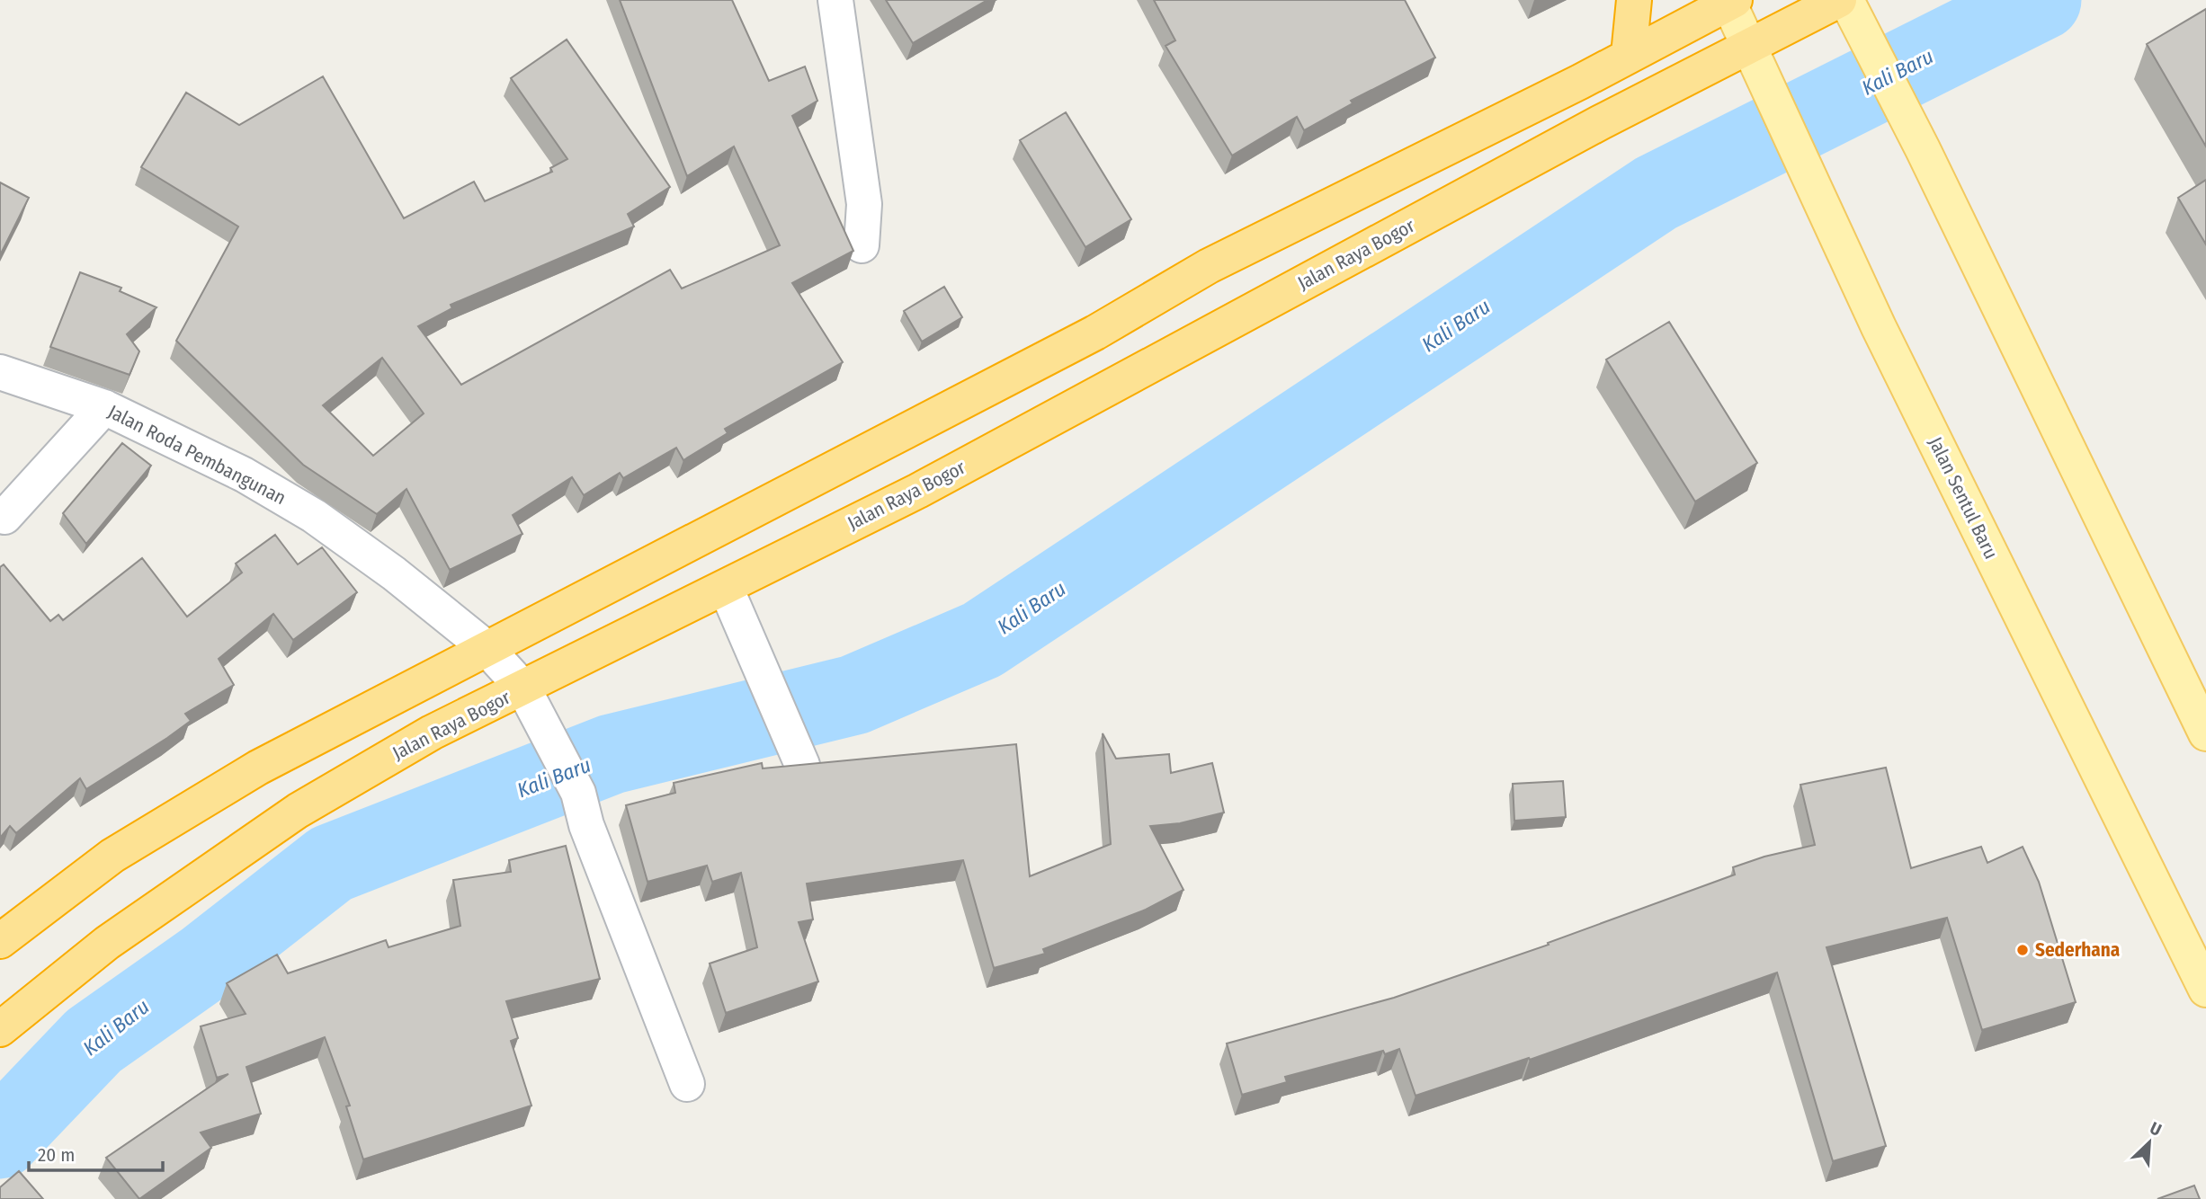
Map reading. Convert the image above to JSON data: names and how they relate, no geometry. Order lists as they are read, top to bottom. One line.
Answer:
{"streets":{"highway":["Jalan Raya Bogor"],"main road":["Jalan Sentul Baru"],"street":["Jalan Roda Pembangunan"]},"crossings":[["Jalan Raya Bogor","Jalan Roda Pembangunan"],["Jalan Raya Bogor","Jalan Sentul Baru"]],"water":["Kali Baru"],"places":["Sederhana"],"scale_bar":"20 m","north":"top right"}
